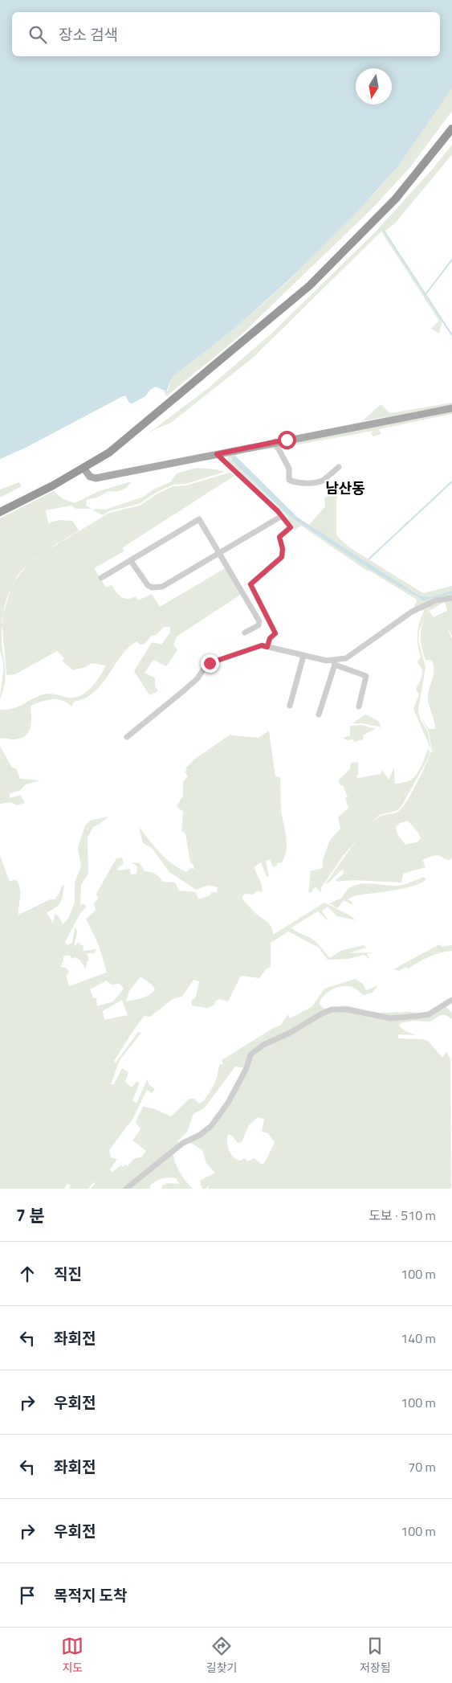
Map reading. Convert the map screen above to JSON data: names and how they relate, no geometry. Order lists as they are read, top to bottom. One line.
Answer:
{"districts":["남산동"],"north":"bottom","page":{"search":"장소 검색","heading":["7 분","도보 · 510 m"],"list":[["직진","100 m"],["좌회전","140 m"],["우회전","100 m"],["좌회전","70 m"],["우회전","100 m"],"목적지 도착"],"nav":["지도","길찾기","저장됨"]}}
